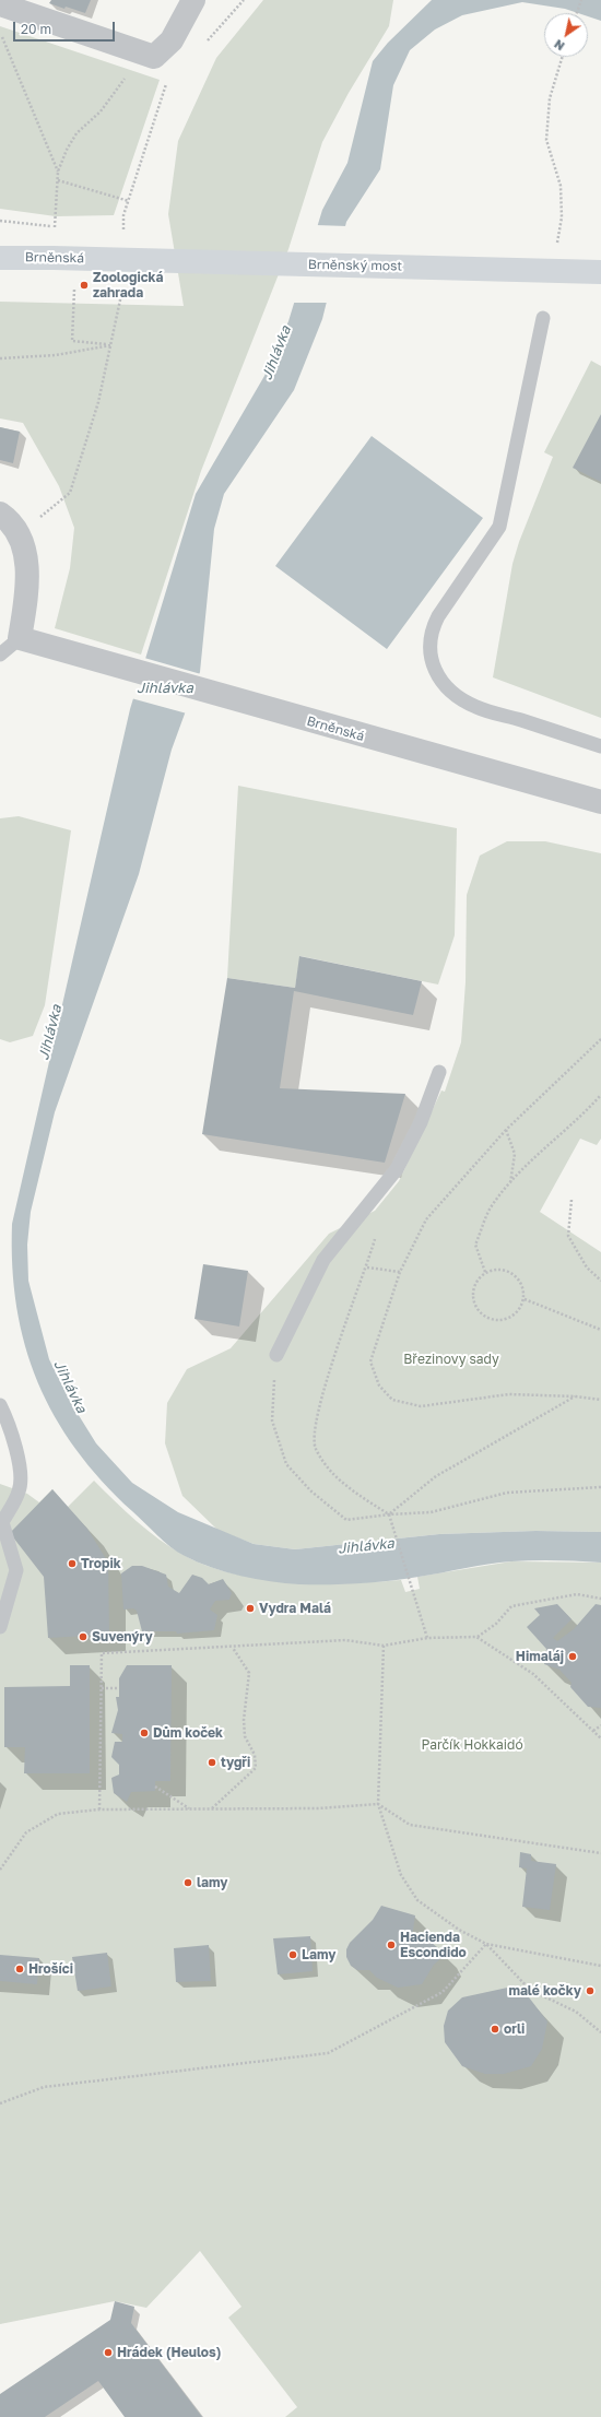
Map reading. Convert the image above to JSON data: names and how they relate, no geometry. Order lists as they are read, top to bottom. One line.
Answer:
{"streets":{"main road":["Brněnská","Brněnský most"]},"crossings":[["Brněnská","Brněnský most"]],"water":["Jihlávka"],"parks":["Březinovy sady","Parčík Hokkaidó"],"places":["Zoologická zahrada","Tropik","Vydra Malá","Suvenýry","Himaláj","Dům koček","tygři","lamy","Hacienda Escondido","Lamy","Hrošíci","malé kočky","orli","Hrádek (Heulos)"],"scale_bar":"20 m","north":"bottom left"}
